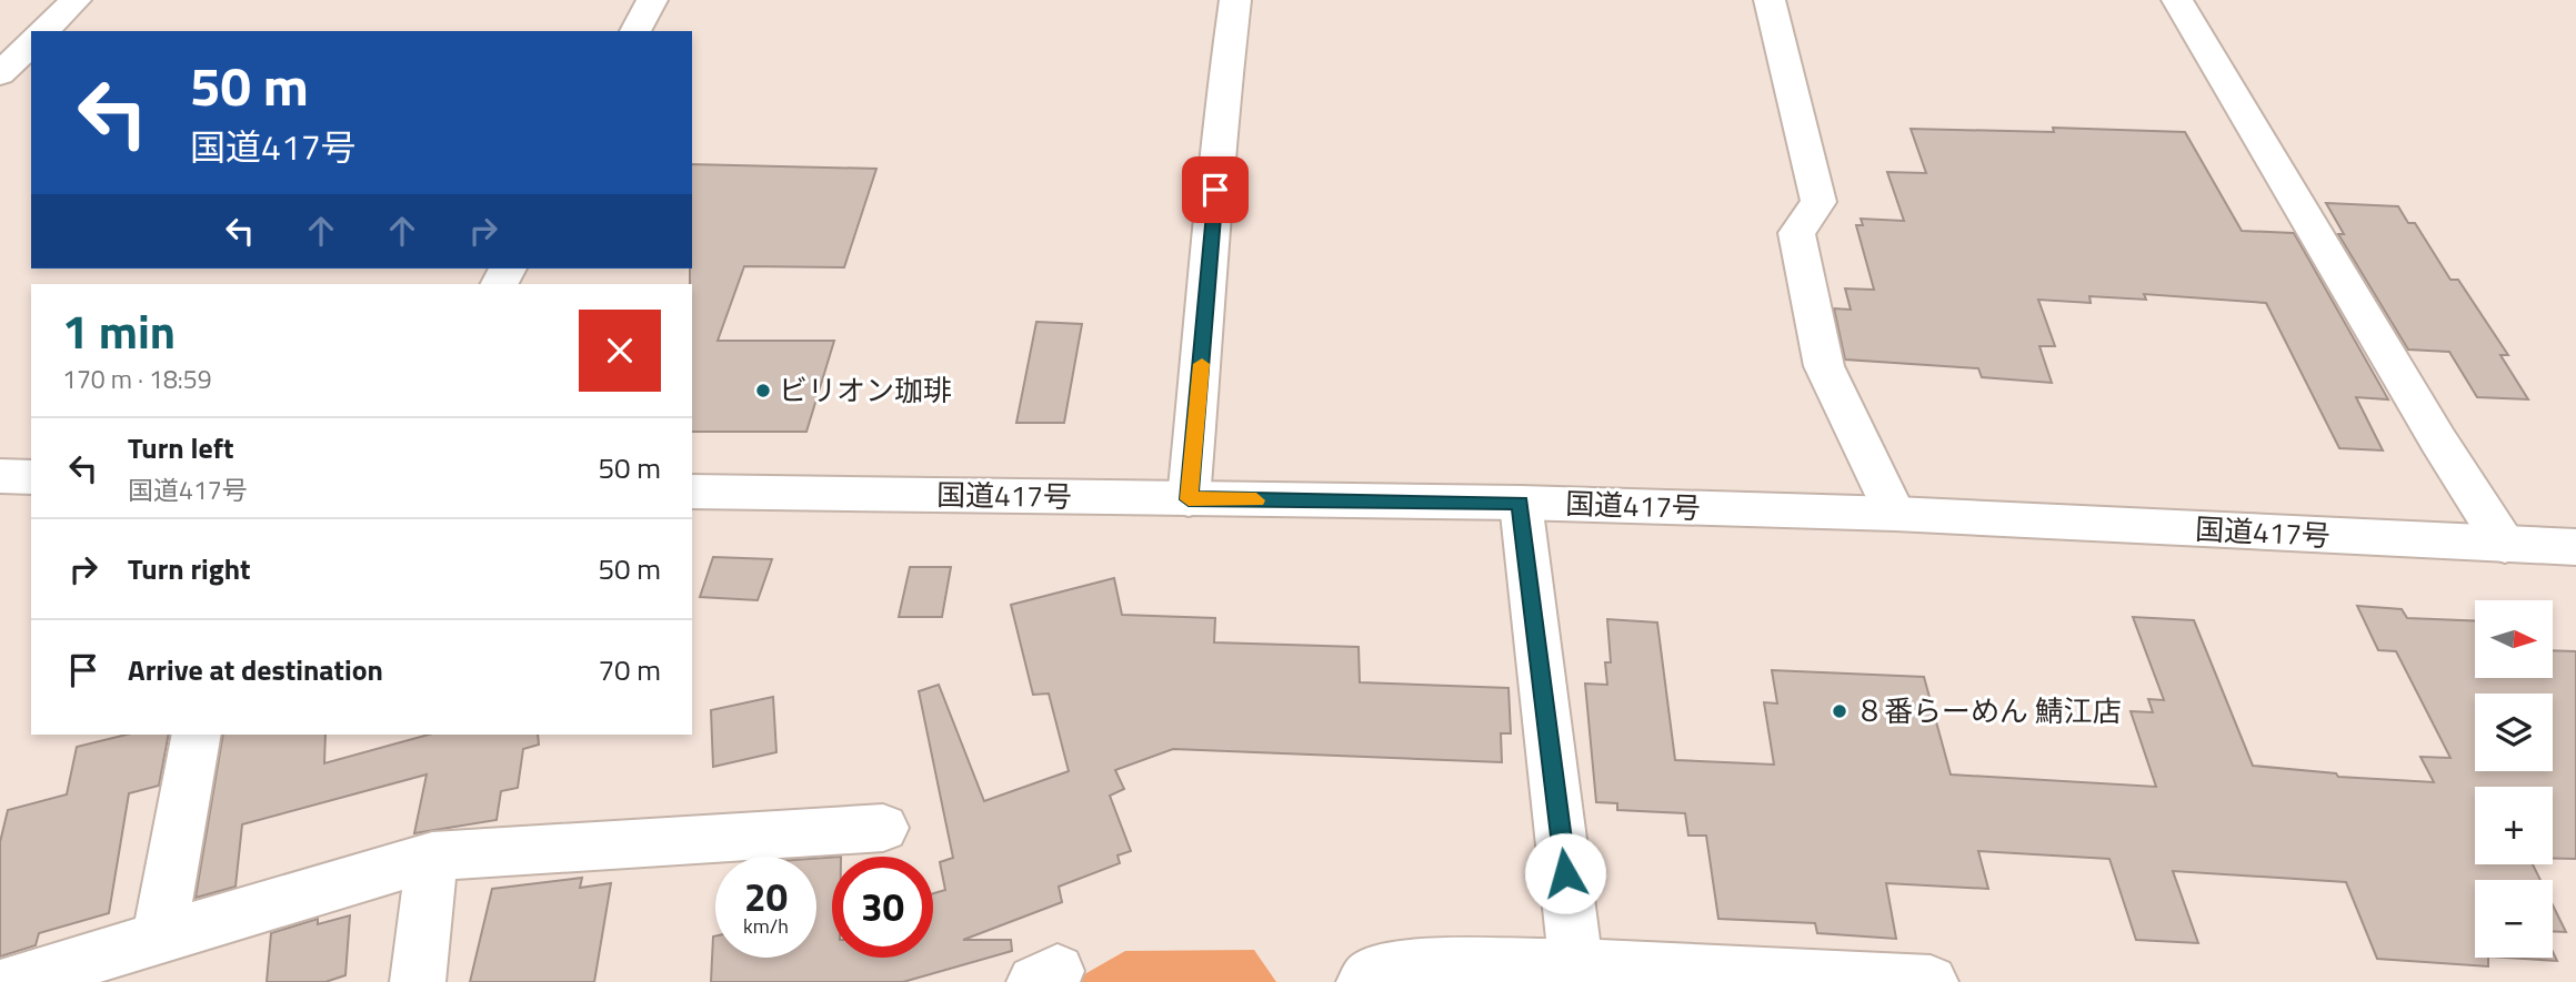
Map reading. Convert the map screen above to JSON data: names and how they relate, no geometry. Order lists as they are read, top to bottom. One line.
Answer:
{"streets":{"main road":["国道417号"]},"places":["ビリオン珈琲","８番らーめん 鯖江店"],"north":"right","page":{"turn":["50 m","国道417号"],"heading":["1 min","170 m · 18:59"],"list":[{"name":"Turn left","note":"国道417号","value":"50 m"},{"name":"Turn right","value":"50 m"},{"name":"Arrive at destination","value":"70 m"}],"map_buttons":["+","−"],"speed":"20 km/h","limit":"30"}}
